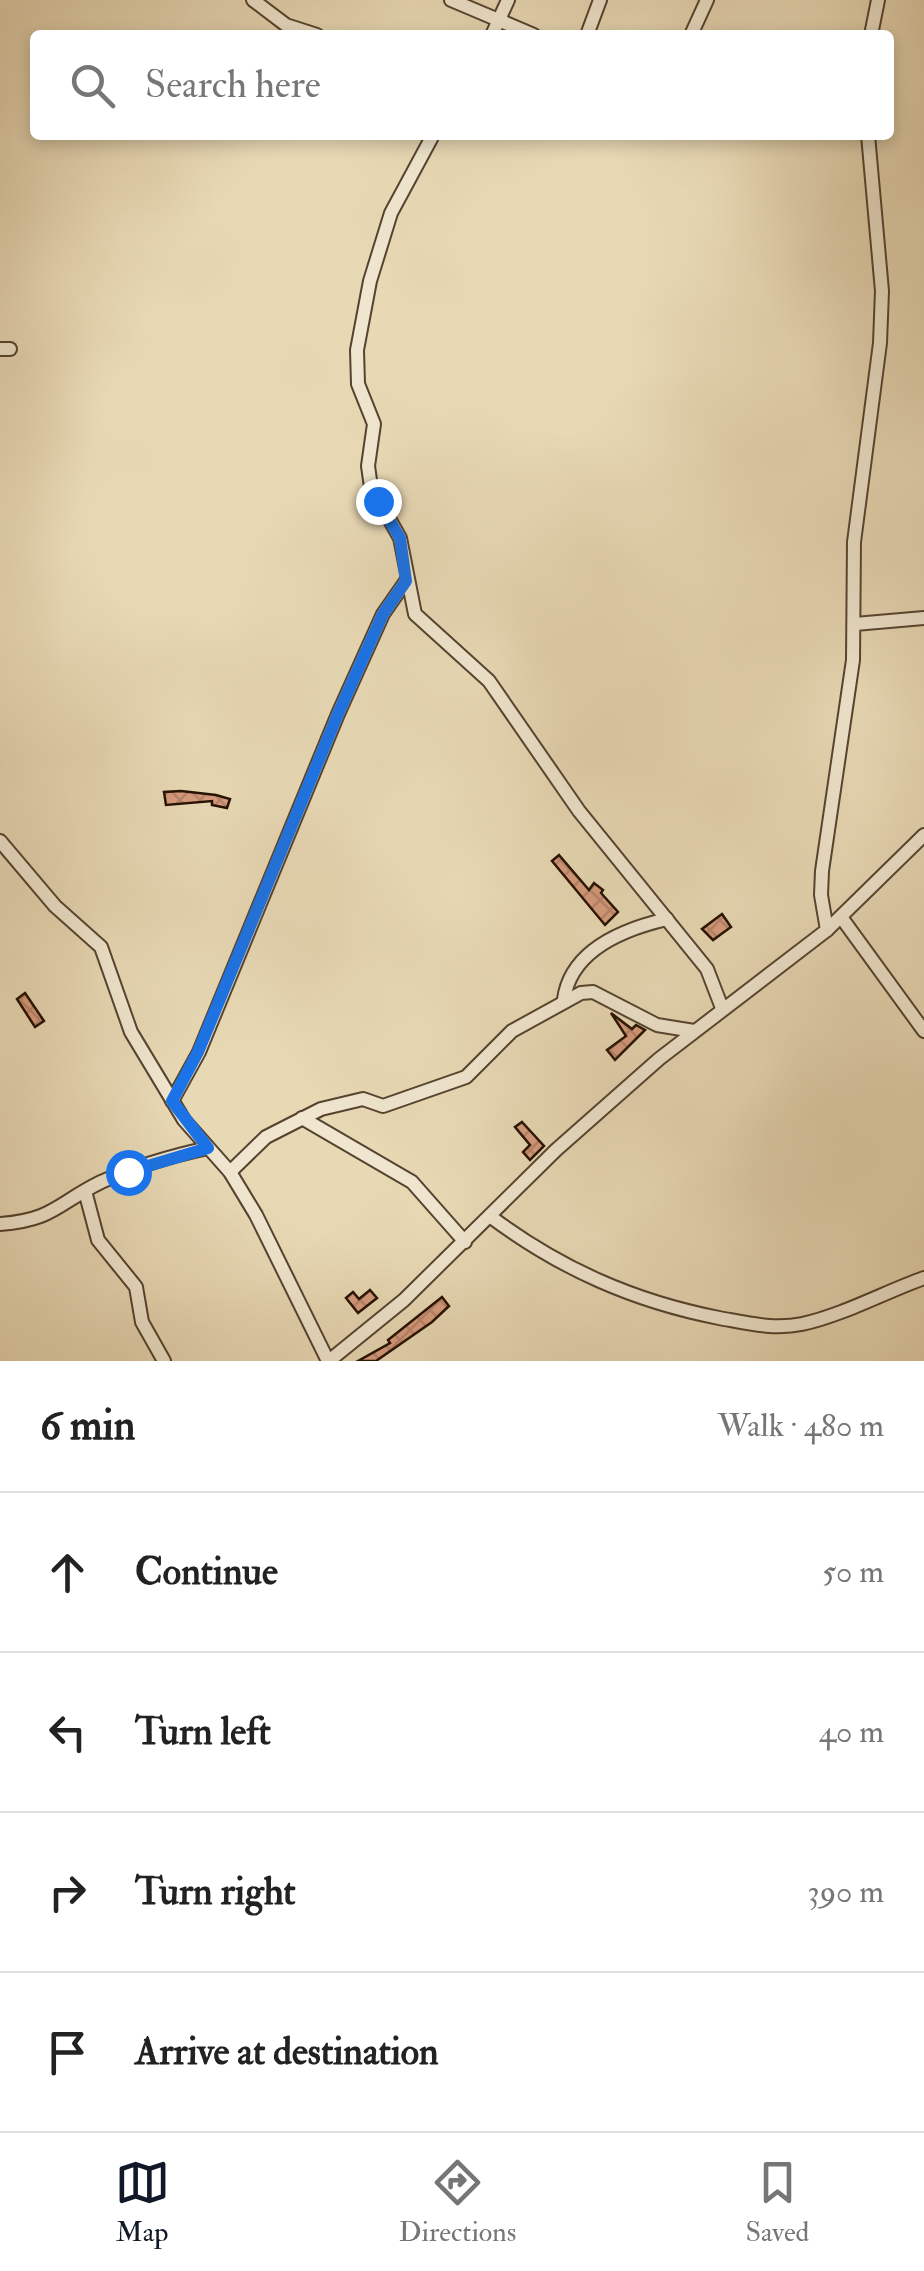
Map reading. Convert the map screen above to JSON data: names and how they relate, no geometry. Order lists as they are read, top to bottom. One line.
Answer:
{"page":{"search":"Search here","heading":["6 min","Walk · 480 m"],"list":[["Continue","50 m"],["Turn left","40 m"],["Turn right","390 m"],"Arrive at destination"],"nav":["Map","Directions","Saved"]}}
